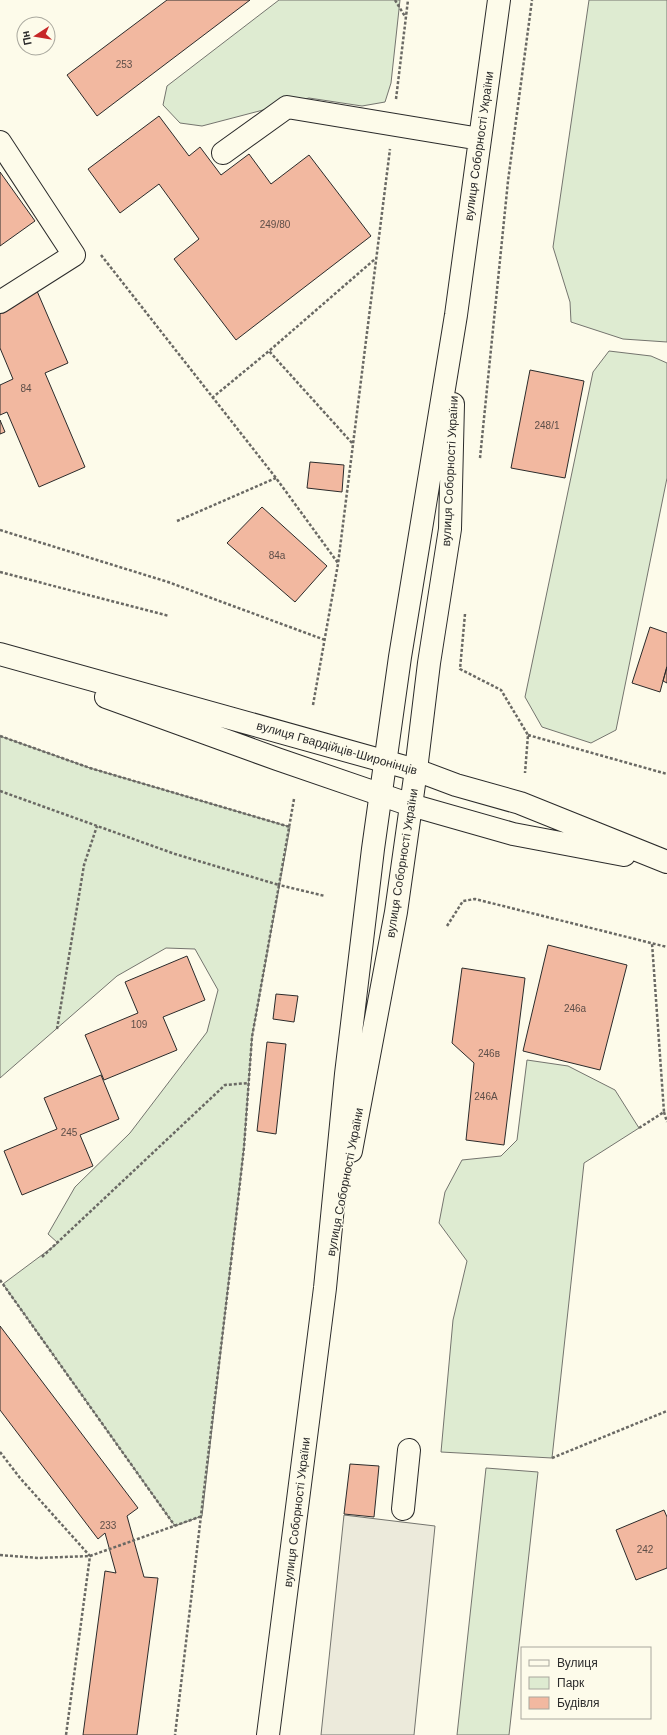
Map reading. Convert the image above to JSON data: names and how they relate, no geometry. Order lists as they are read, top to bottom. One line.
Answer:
{"streets":{"street":["вулиця Соборності України","вулиця Гвардійців-Широнінців"]},"crossings":[["вулиця Соборності України","вулиця Гвардійців-Широнінців"]],"house_numbers":["253","249/80","84","248/1","84а","246а","109","246в","246А","245","233","242"],"legend":["Вулиця","Парк","Будівля"],"north":"left"}
